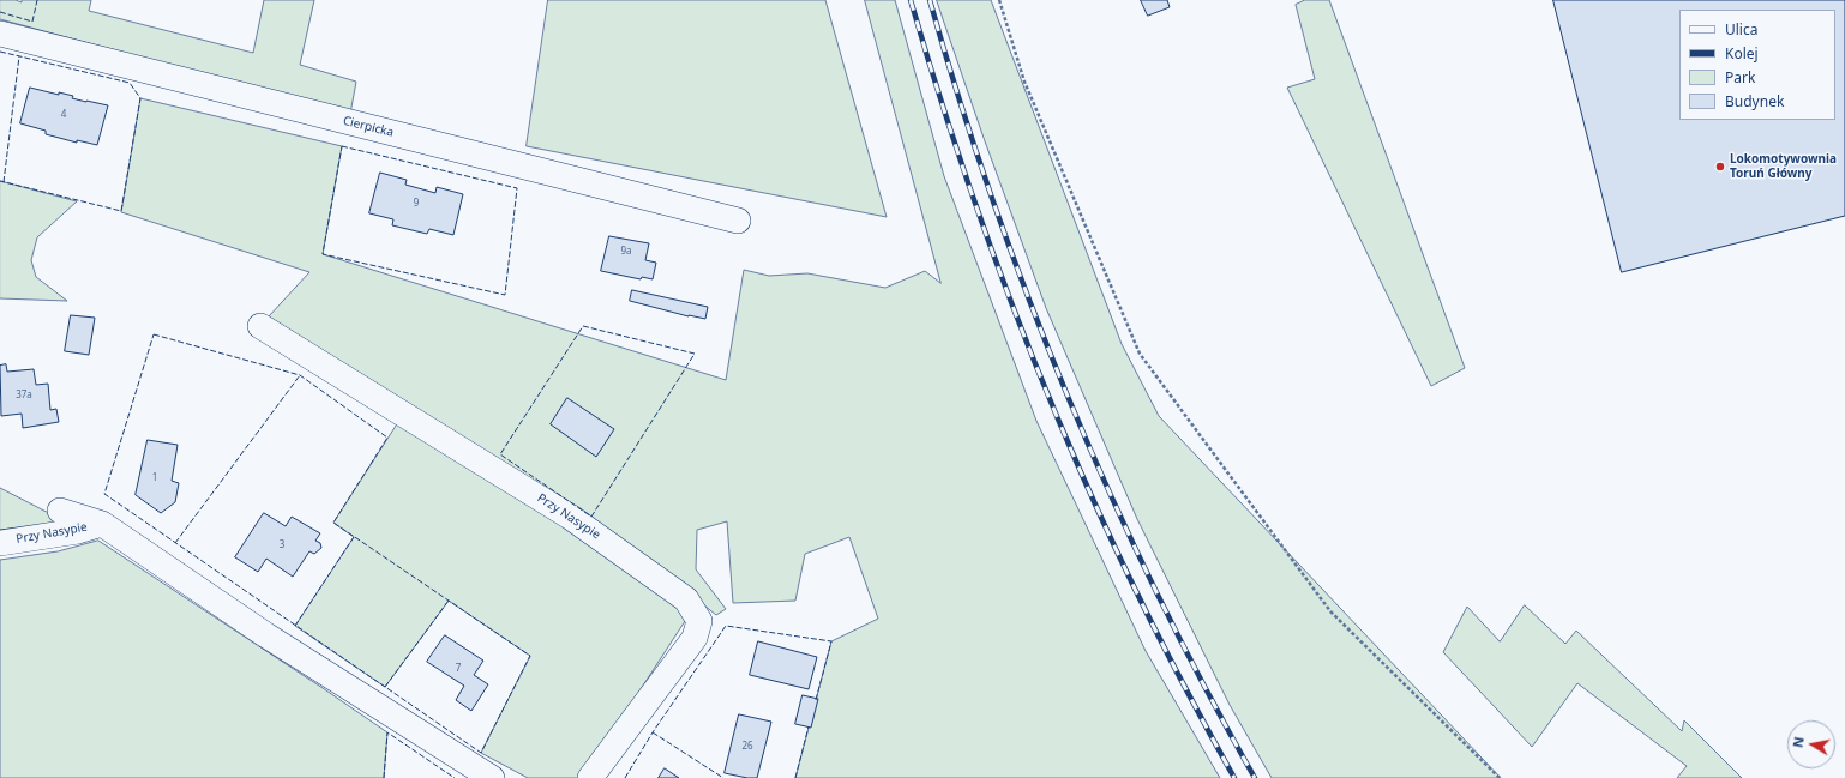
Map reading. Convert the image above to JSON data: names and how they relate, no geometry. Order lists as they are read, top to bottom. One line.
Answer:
{"streets":{"street":["Cierpicka","Przy Nasypie"]},"places":["Lokomotywownia Toruń Główny"],"house_numbers":["4","9","9a","37a","1","3","7","26"],"legend":["Ulica","Kolej","Park","Budynek"],"north":"left"}
